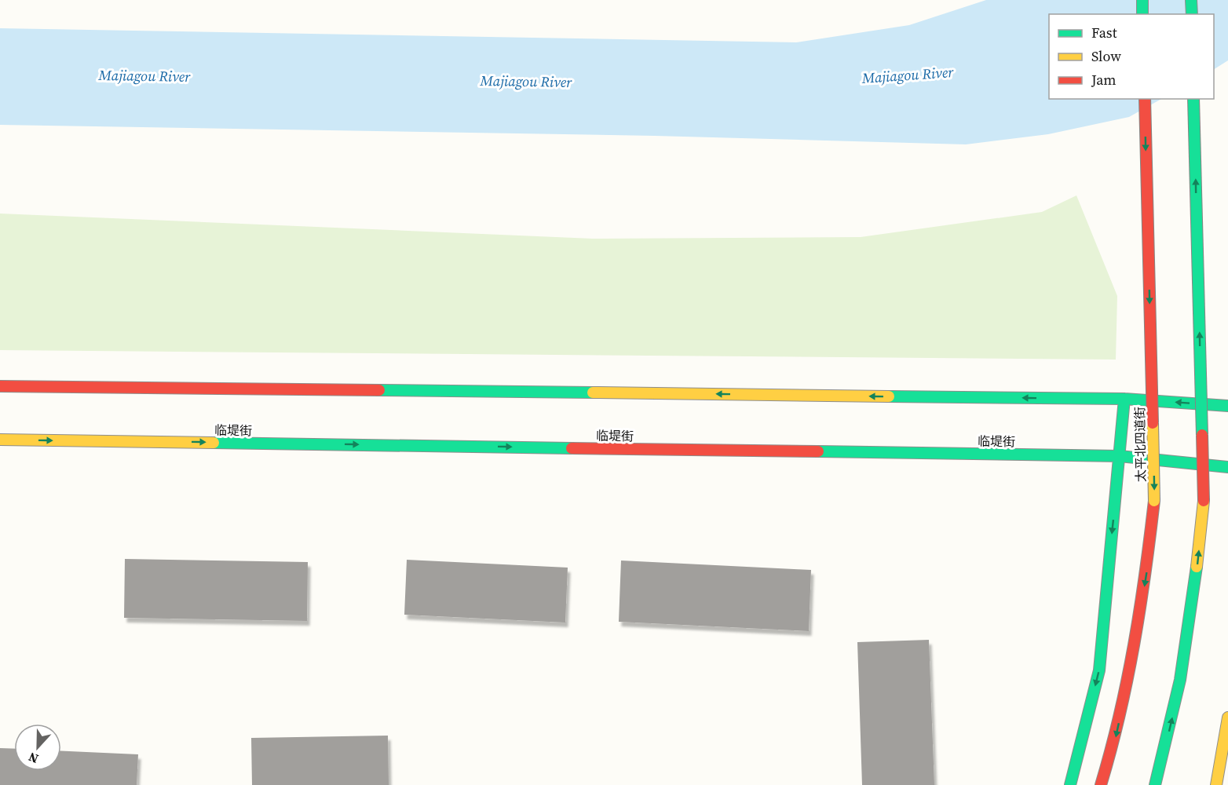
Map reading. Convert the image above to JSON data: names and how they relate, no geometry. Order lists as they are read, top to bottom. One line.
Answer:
{"streets":{"street":["临堤街","太平北四道街"]},"crossings":[["临堤街","太平北四道街"]],"water":["Majiagou River"],"legend":["Fast","Slow","Jam"],"north":"bottom"}
